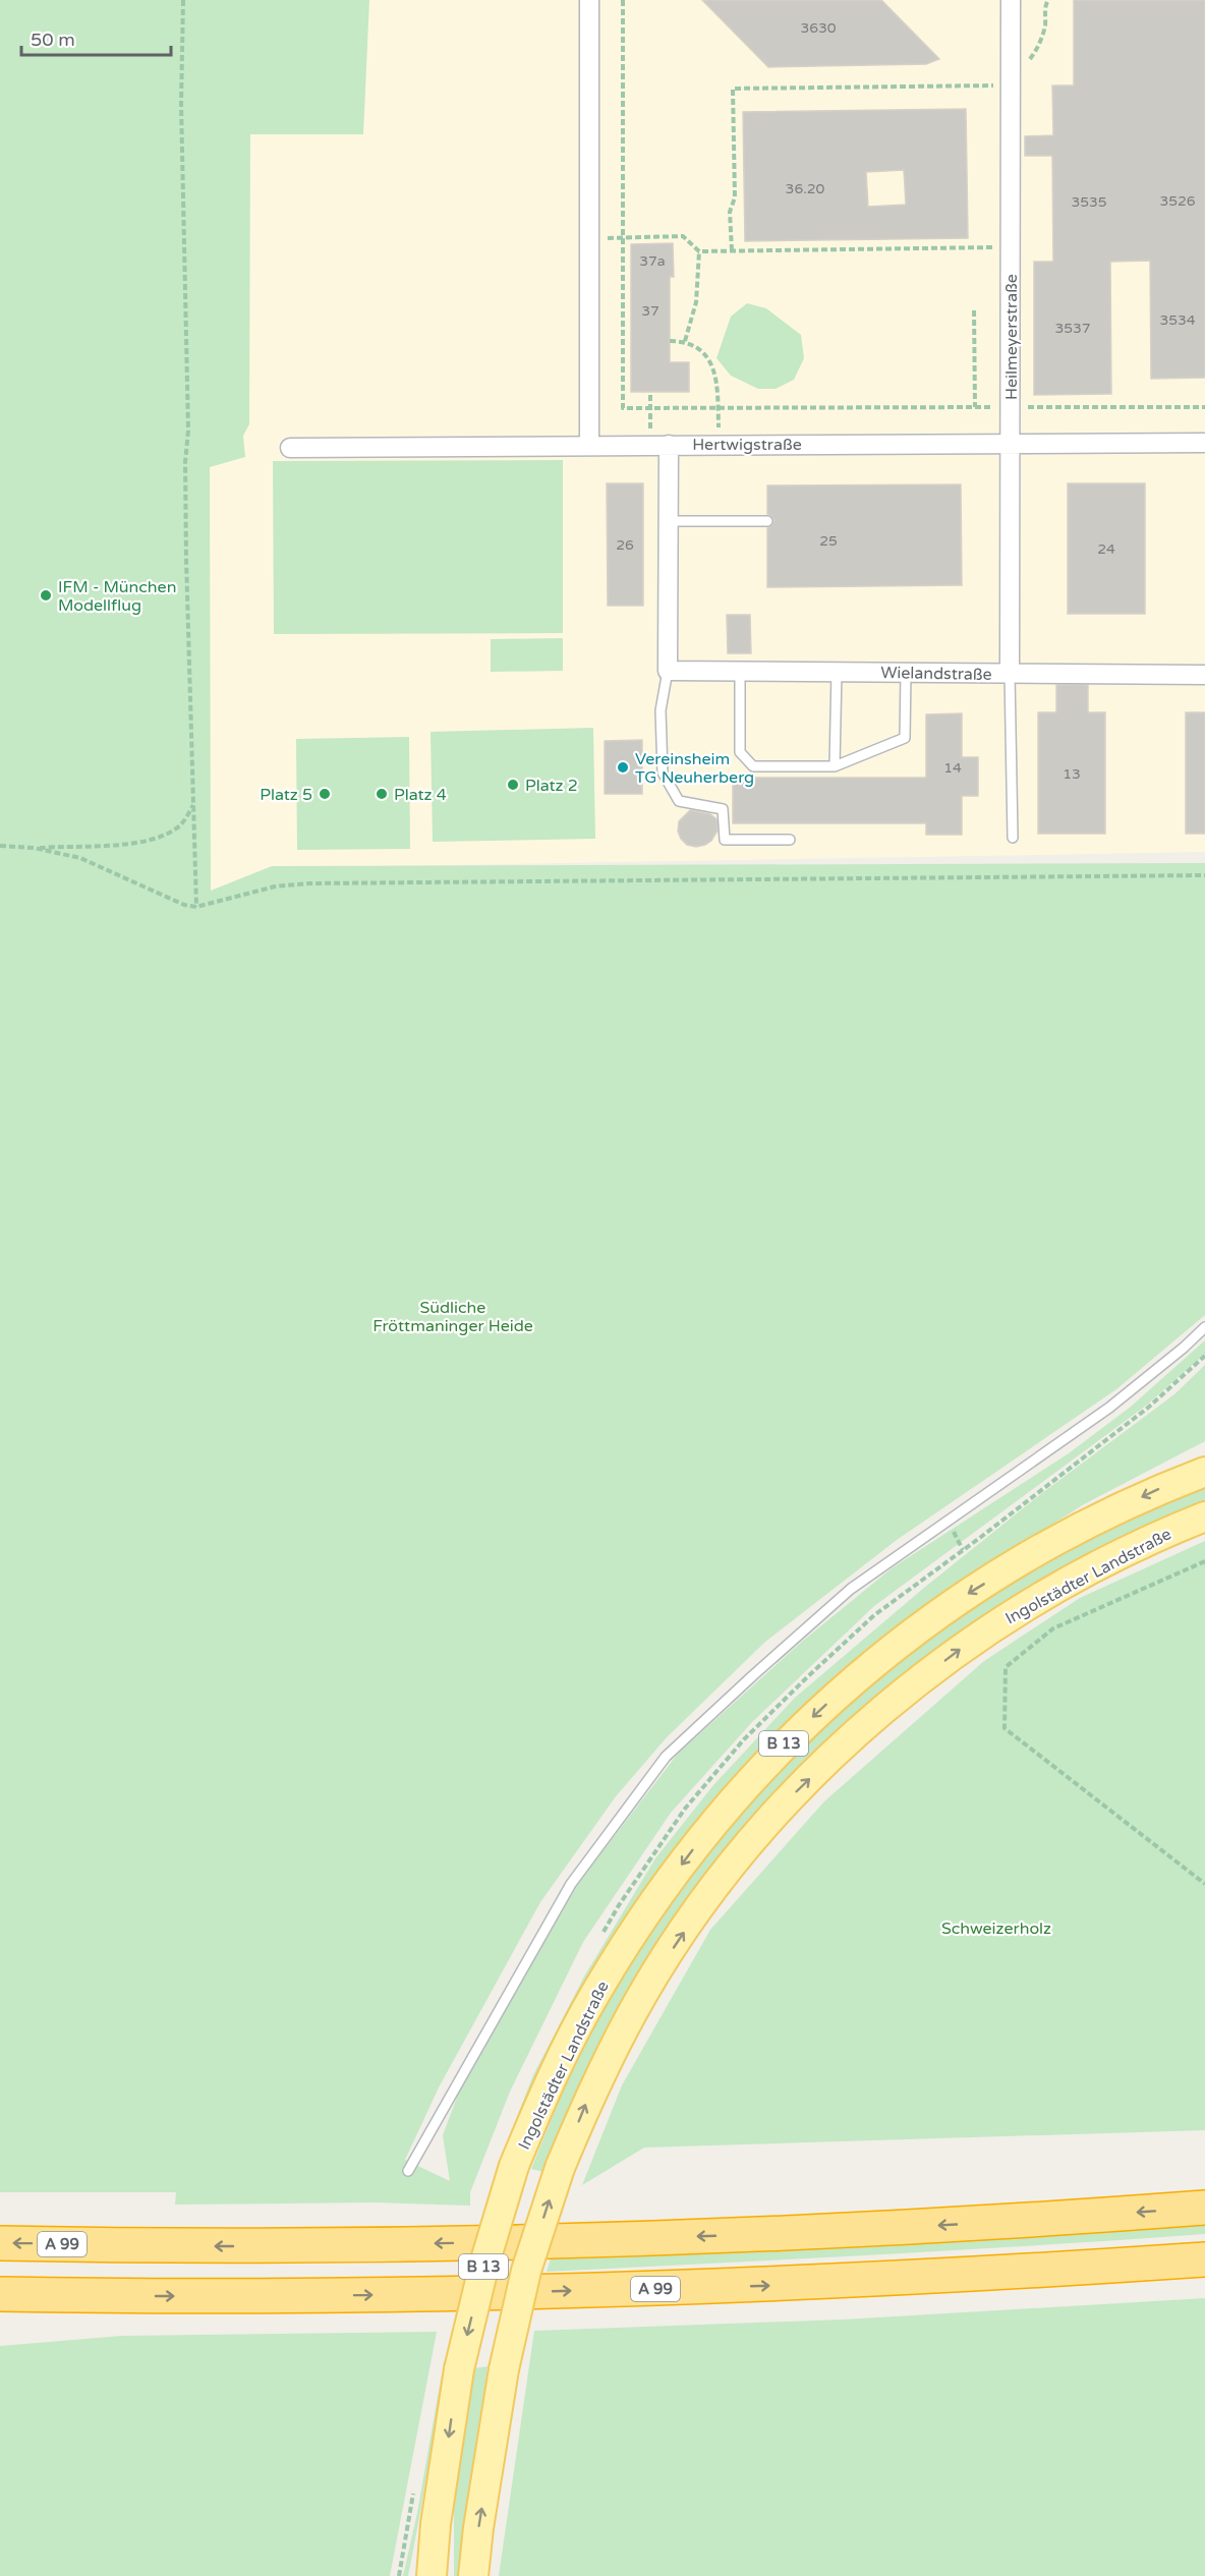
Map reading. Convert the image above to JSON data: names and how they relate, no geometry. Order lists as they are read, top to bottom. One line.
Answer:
{"streets":{"highway":["A 99"],"main road":["Ingolstädter Landstraße","B 13"],"street":["Heilmeyerstraße","Hertwigstraße","Wielandstraße"]},"crossings":[["Heilmeyerstraße","Hertwigstraße"],["Heilmeyerstraße","Wielandstraße"]],"parks":["Südliche Fröttmaninger Heide","Schweizerholz"],"places":["IFM - München Modellflug","Vereinsheim TG Neuherberg","Platz 2","Platz 5","Platz 4"],"house_numbers":["3630","36.20","3526","3535","37a","37","3534","3537","25","26","24","14","13"],"scale_bar":"50 m"}
